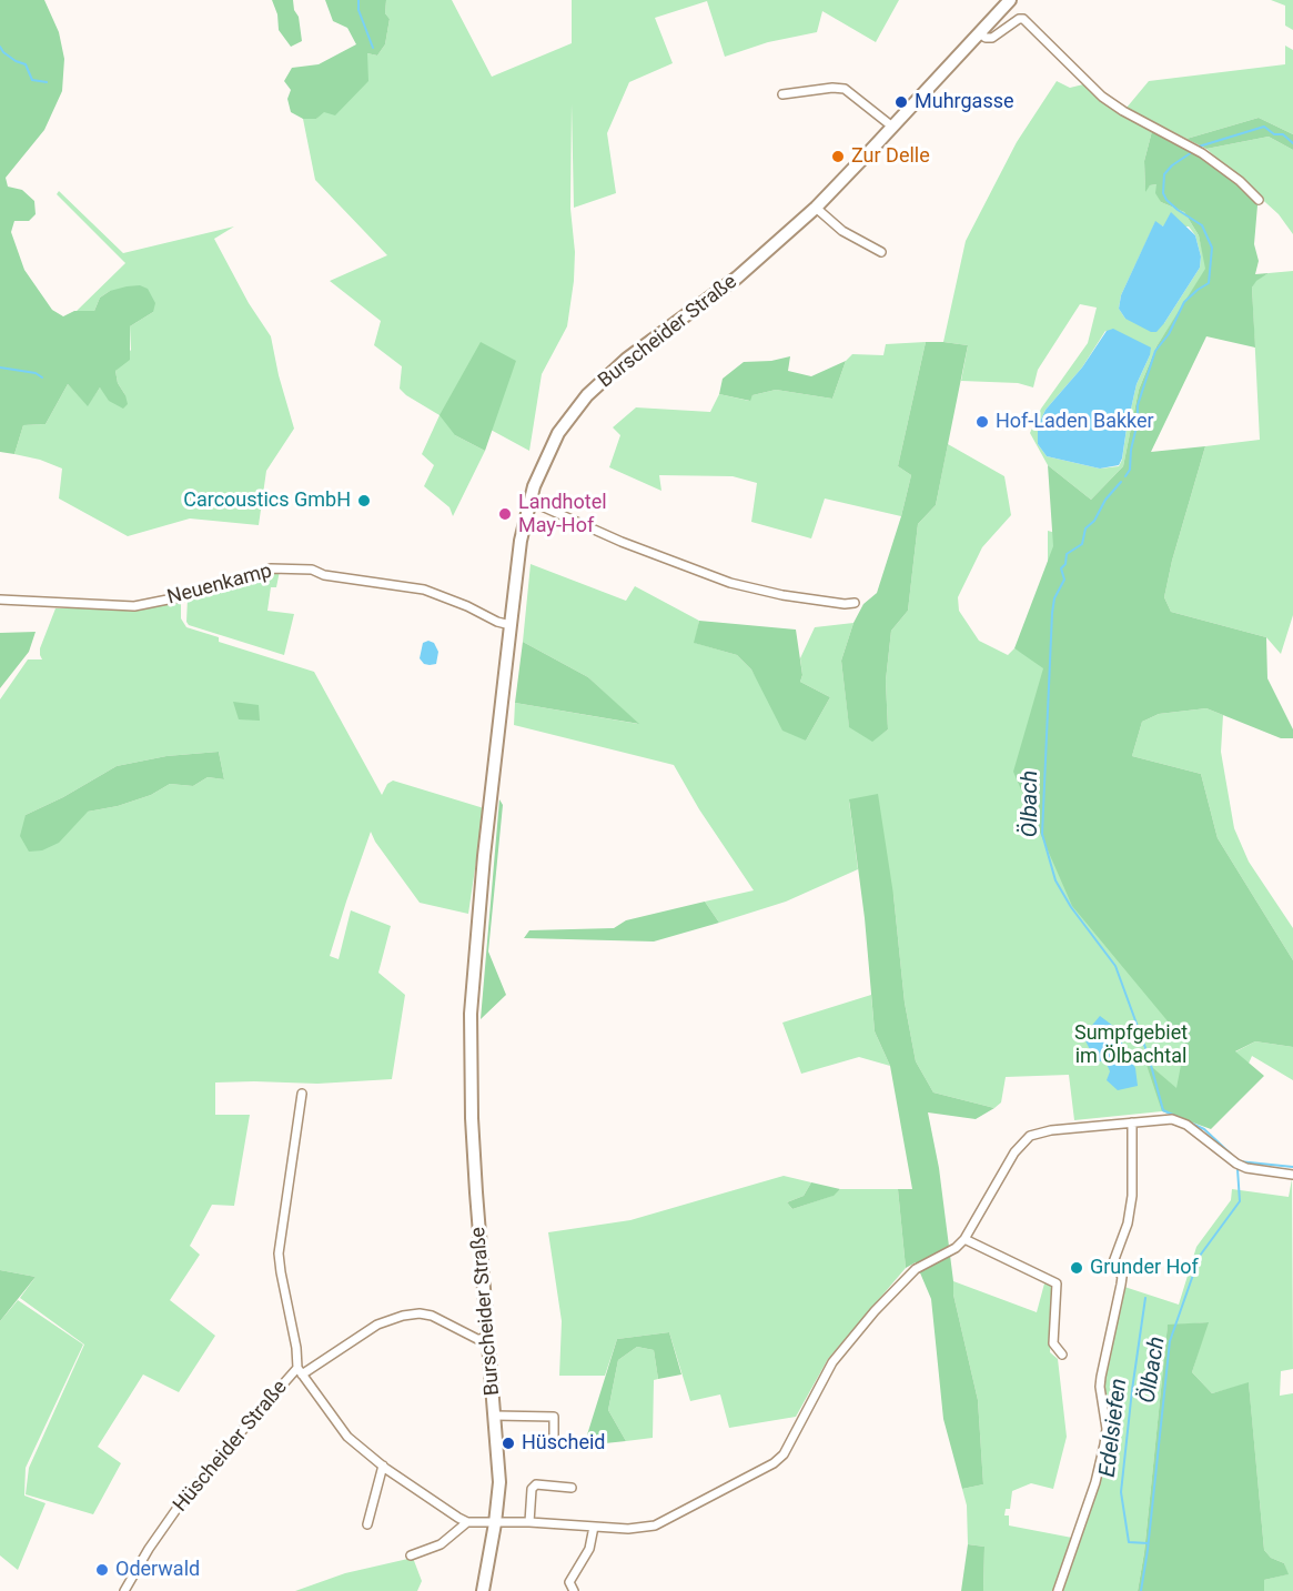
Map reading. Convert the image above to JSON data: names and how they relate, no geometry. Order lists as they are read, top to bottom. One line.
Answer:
{"streets":{"main road":["Burscheider Straße"],"street":["Neuenkamp","Hüscheider Straße"]},"crossings":[["Burscheider Straße","Neuenkamp"]],"water":["Ölbach","Edelsiefen"],"parks":["Sumpfgebiet im Ölbachtal"],"places":["Muhrgasse","Zur Delle","Hof-Laden Bakker","Carcoustics GmbH","Landhotel May-Hof","Grunder Hof","Hüscheid","Oderwald"]}
